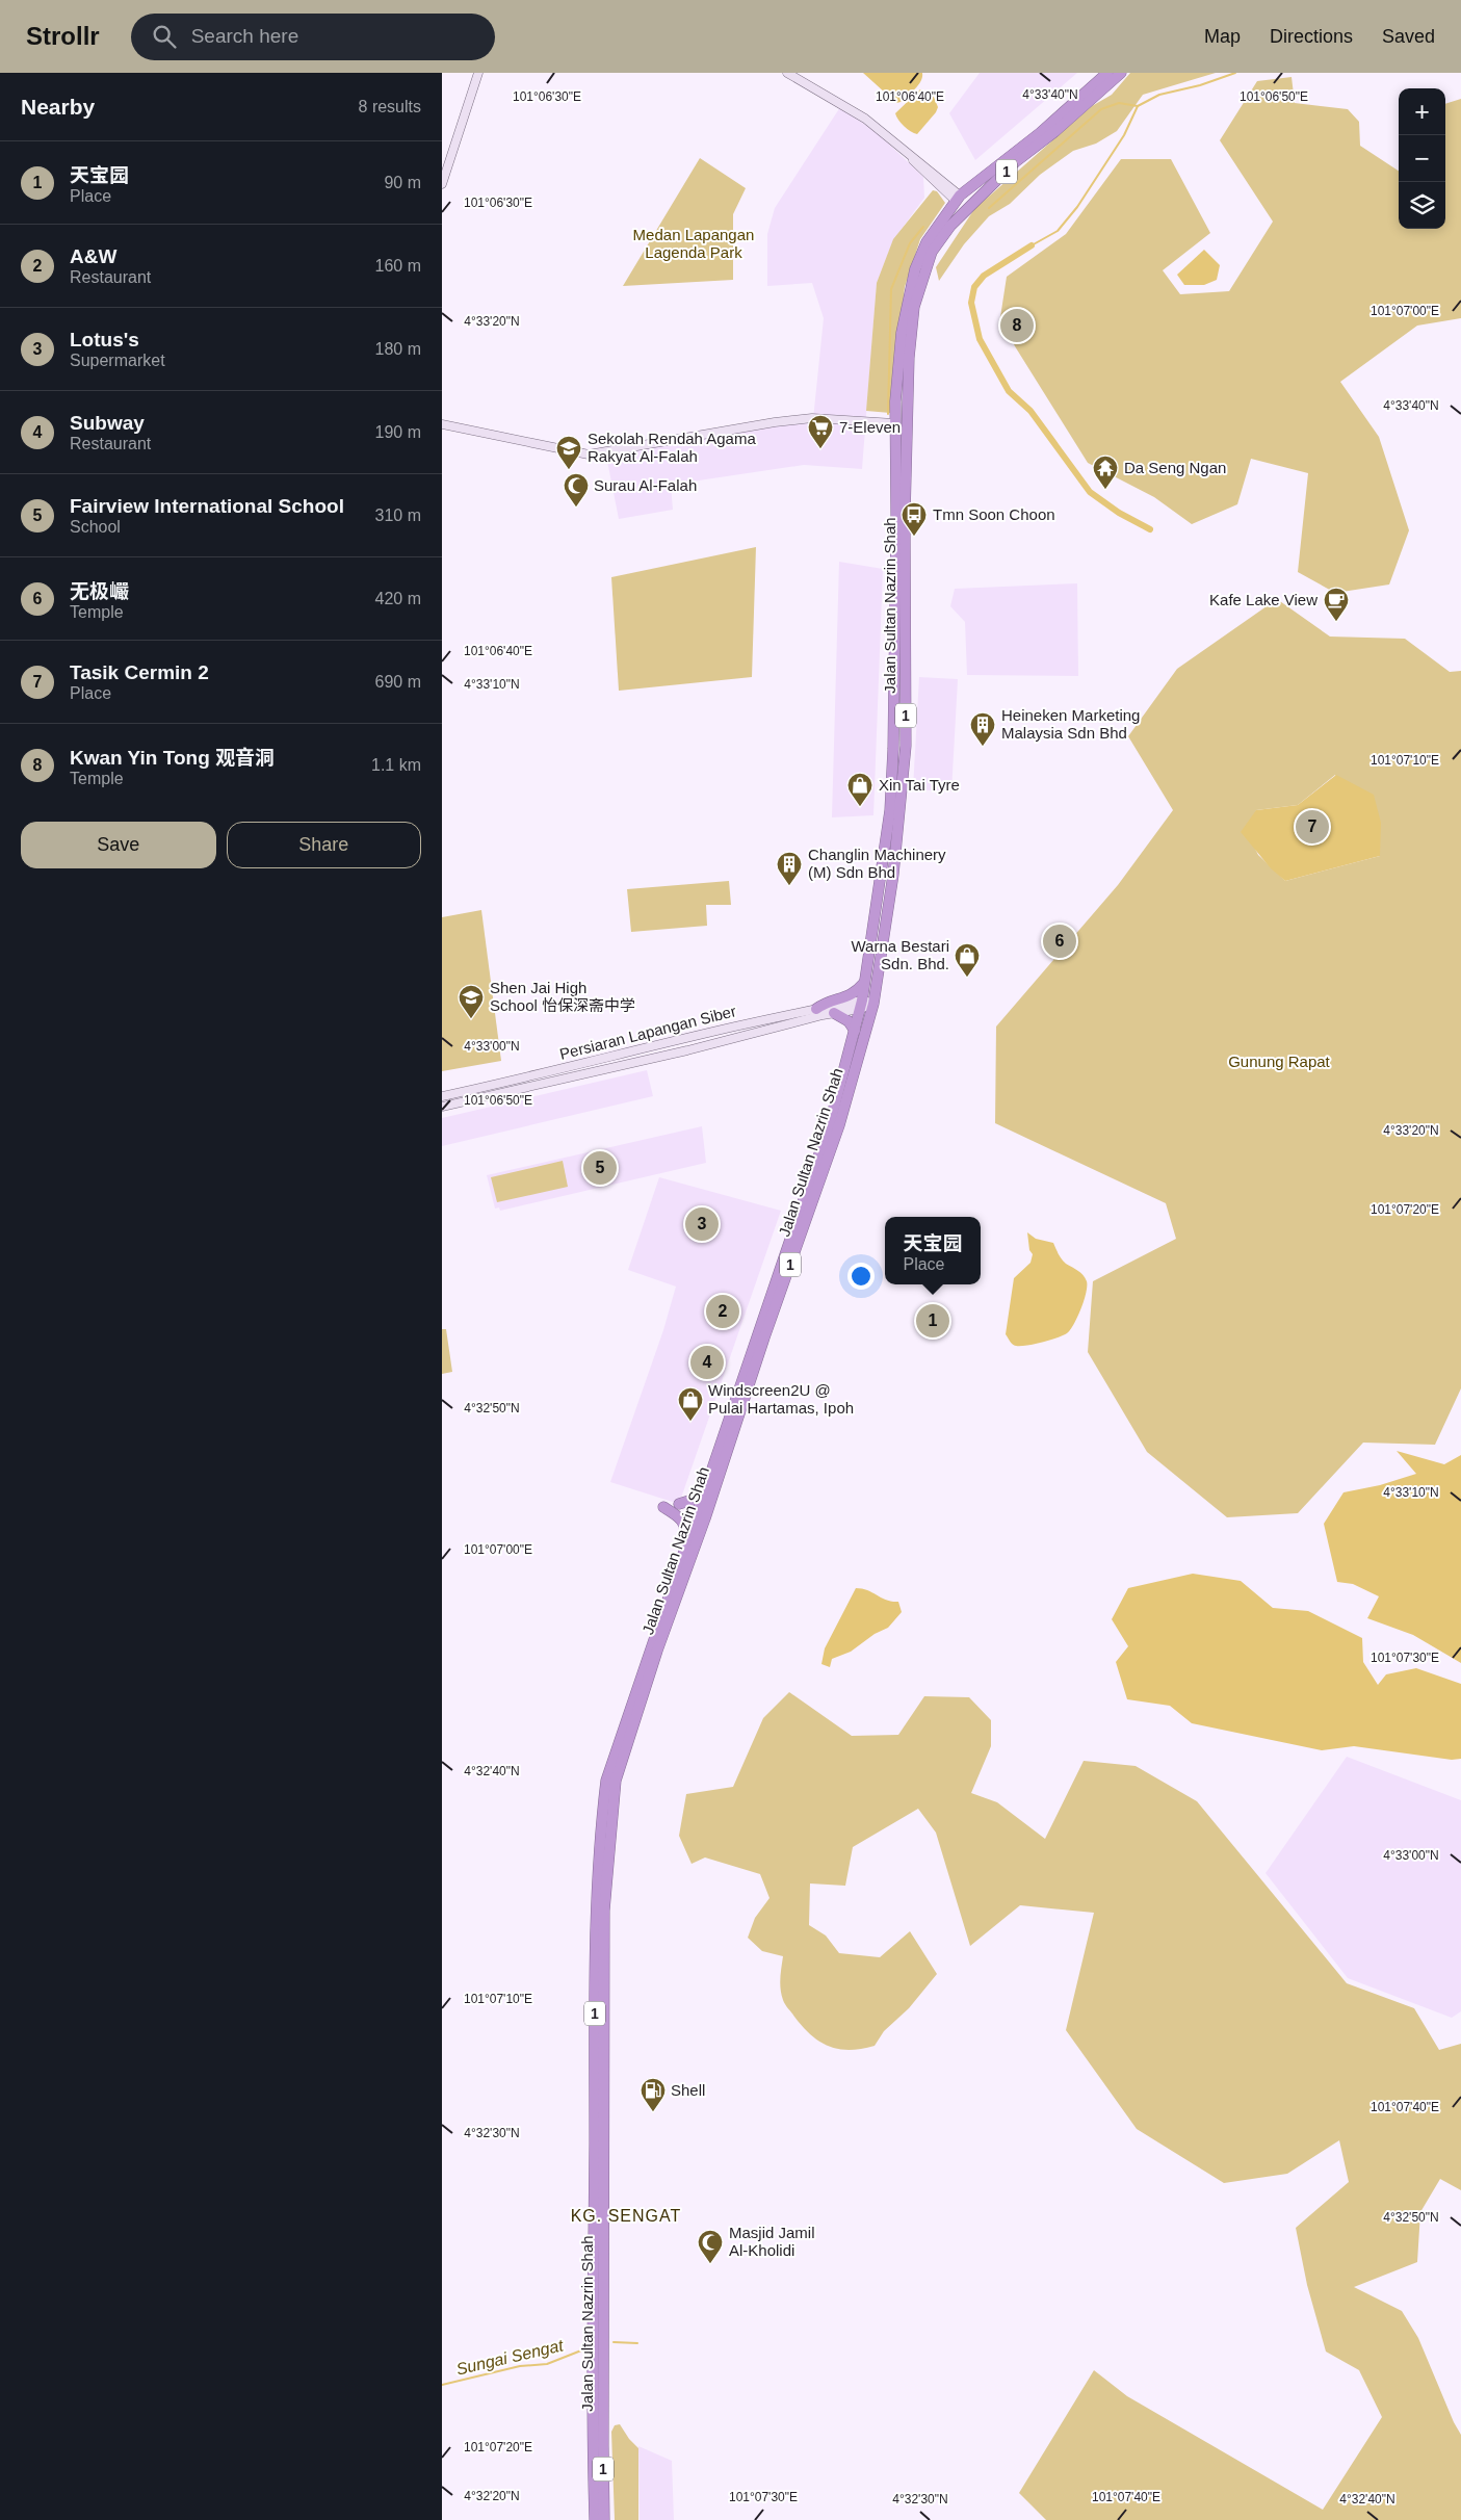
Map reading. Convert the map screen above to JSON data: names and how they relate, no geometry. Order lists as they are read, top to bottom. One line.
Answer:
{"streets":{"highway":["1","Jalan Sultan Nazrin Shah"],"main road":["Persiaran Lapangan Siber"]},"crossings":[["Jalan Sultan Nazrin Shah","Persiaran Lapangan Siber"]],"districts":["KG. SENGAT"],"water":["Sungai Sengat"],"parks":["Medan Lapangan Lagenda Park","Gunung Rapat"],"places":{"supermarket":["7-Eleven"],"school or university":["Sekolah Rendah Agama Rakyat Al-Falah","Shen Jai High School 怡保深斋中学"],"temple":["Da Seng Ngan"],"mosque":["Surau Al-Falah","Masjid Jamil Al-Kholidi"],"bus stop":["Tmn Soon Choon"],"cafe":["Kafe Lake View"],"building":["Heineken Marketing Malaysia Sdn Bhd","Changlin Machinery (M) Sdn Bhd"],"shop":["Xin Tai Tyre","Warna Bestari Sdn. Bhd.","Windscreen2U @ Pulai Hartamas, Ipoh"],"fuel station":["Shell"]},"page":{"header":"Strollr","search":"Search here","nav":["Map","Directions","Saved"],"heading":["Nearby","8 results"],"map_buttons":["+","−"],"list":[{"mark":"1","name":"天宝园","note":"Place","value":"90 m"},{"mark":"2","name":"A&W","note":"Restaurant","value":"160 m"},{"mark":"3","name":"Lotus's","note":"Supermarket","value":"180 m"},{"mark":"4","name":"Subway","note":"Restaurant","value":"190 m"},{"mark":"5","name":"Fairview International School","note":"School","value":"310 m"},{"mark":"6","name":"无极巗","note":"Temple","value":"420 m"},{"mark":"7","name":"Tasik Cermin 2","note":"Place","value":"690 m"},{"mark":"8","name":"Kwan Yin Tong 观音洞","note":"Temple","value":"1.1 km"}],"pins":["8","7","6","5","3","2","1","4"],"buttons":["Save","Share"],"popup":["天宝园","Place"]},"coordinates":["4°33'40\"N","101°06'30\"E","101°06'40\"E","101°06'50\"E","101°07'00\"E","4°33'20\"N","4°33'10\"N","101°07'10\"E","4°33'00\"N","101°07'20\"E","4°32'50\"N","101°07'30\"E","4°32'40\"N","101°07'40\"E","4°32'30\"N","4°32'20\"N"]}
